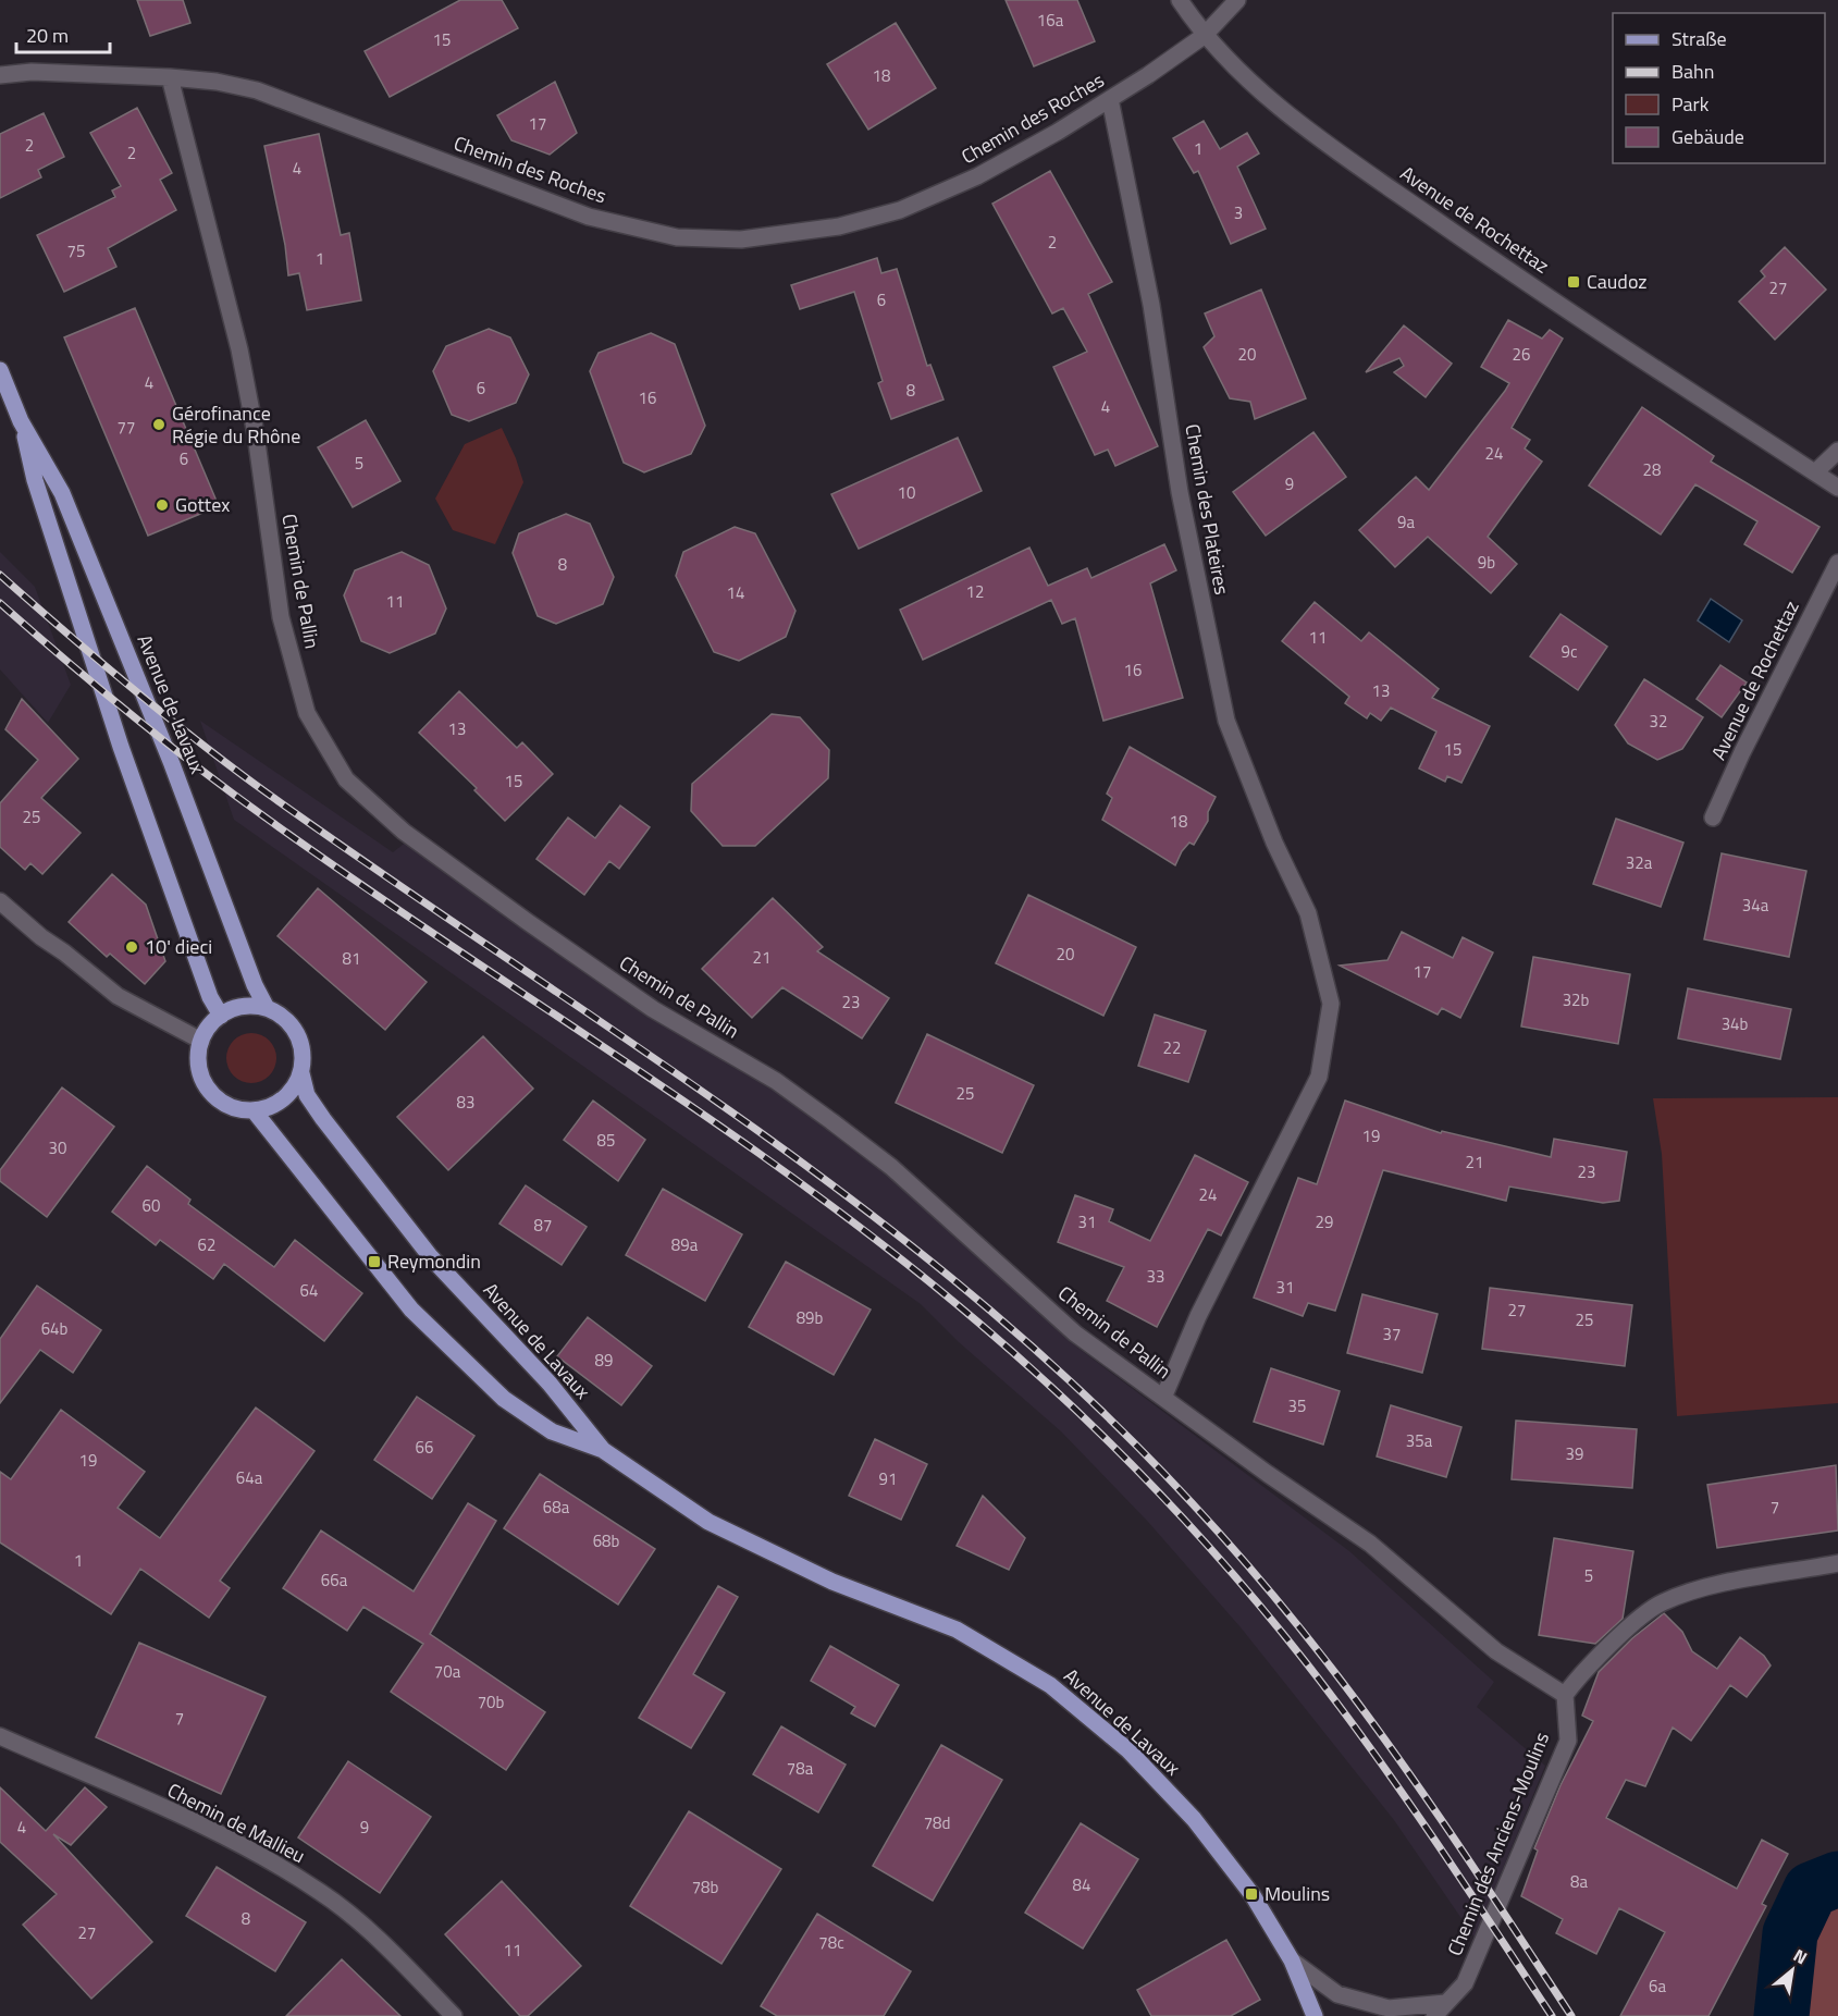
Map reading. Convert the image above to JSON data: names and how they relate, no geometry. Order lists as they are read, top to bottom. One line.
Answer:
{"streets":{"main road":["Avenue de Lavaux"],"street":["Chemin des Roches","Avenue de Rochettaz","Chemin des Plateires","Chemin de Pallin","Chemin de Mallieu","Chemin des Anciens-Moulins"]},"crossings":[["Chemin des Roches","Avenue de Rochettaz"],["Chemin des Roches","Chemin des Plateires"],["Chemin des Roches","Chemin de Pallin"],["Chemin des Plateires","Chemin de Pallin"],["Chemin de Pallin","Chemin des Anciens-Moulins"]],"places":{"transit":["Caudoz","Reymondin","Moulins"],"other":["Gérofinance Régie du Rhône","Gottex","10' dieci"]},"house_numbers":["16a","15","18","17","2","1","2","4","3","2","75","1","27","6","20","26","4","6","8","16","4","77","24","6","5","28","9","10","9a","9b","8","12","14","11","11","9c","16","13","32","13","15","15","25","18","32a","34a","20","21","81","17","32b","23","34b","22","25","83","19","85","30","21","23","24","60","31","29","87","62","89a","33","31","64","27","89b","25","64b","37","89","35","35a","66","39","19","64a","91","68a","7","68b","1","5","66a","70a","70b","7","78a","78d","4","9","8a","84","78b","8","27","78c","11","6a"],"legend":["Straße","Bahn","Park","Gebäude"],"scale_bar":"20 m","north":"top right"}
